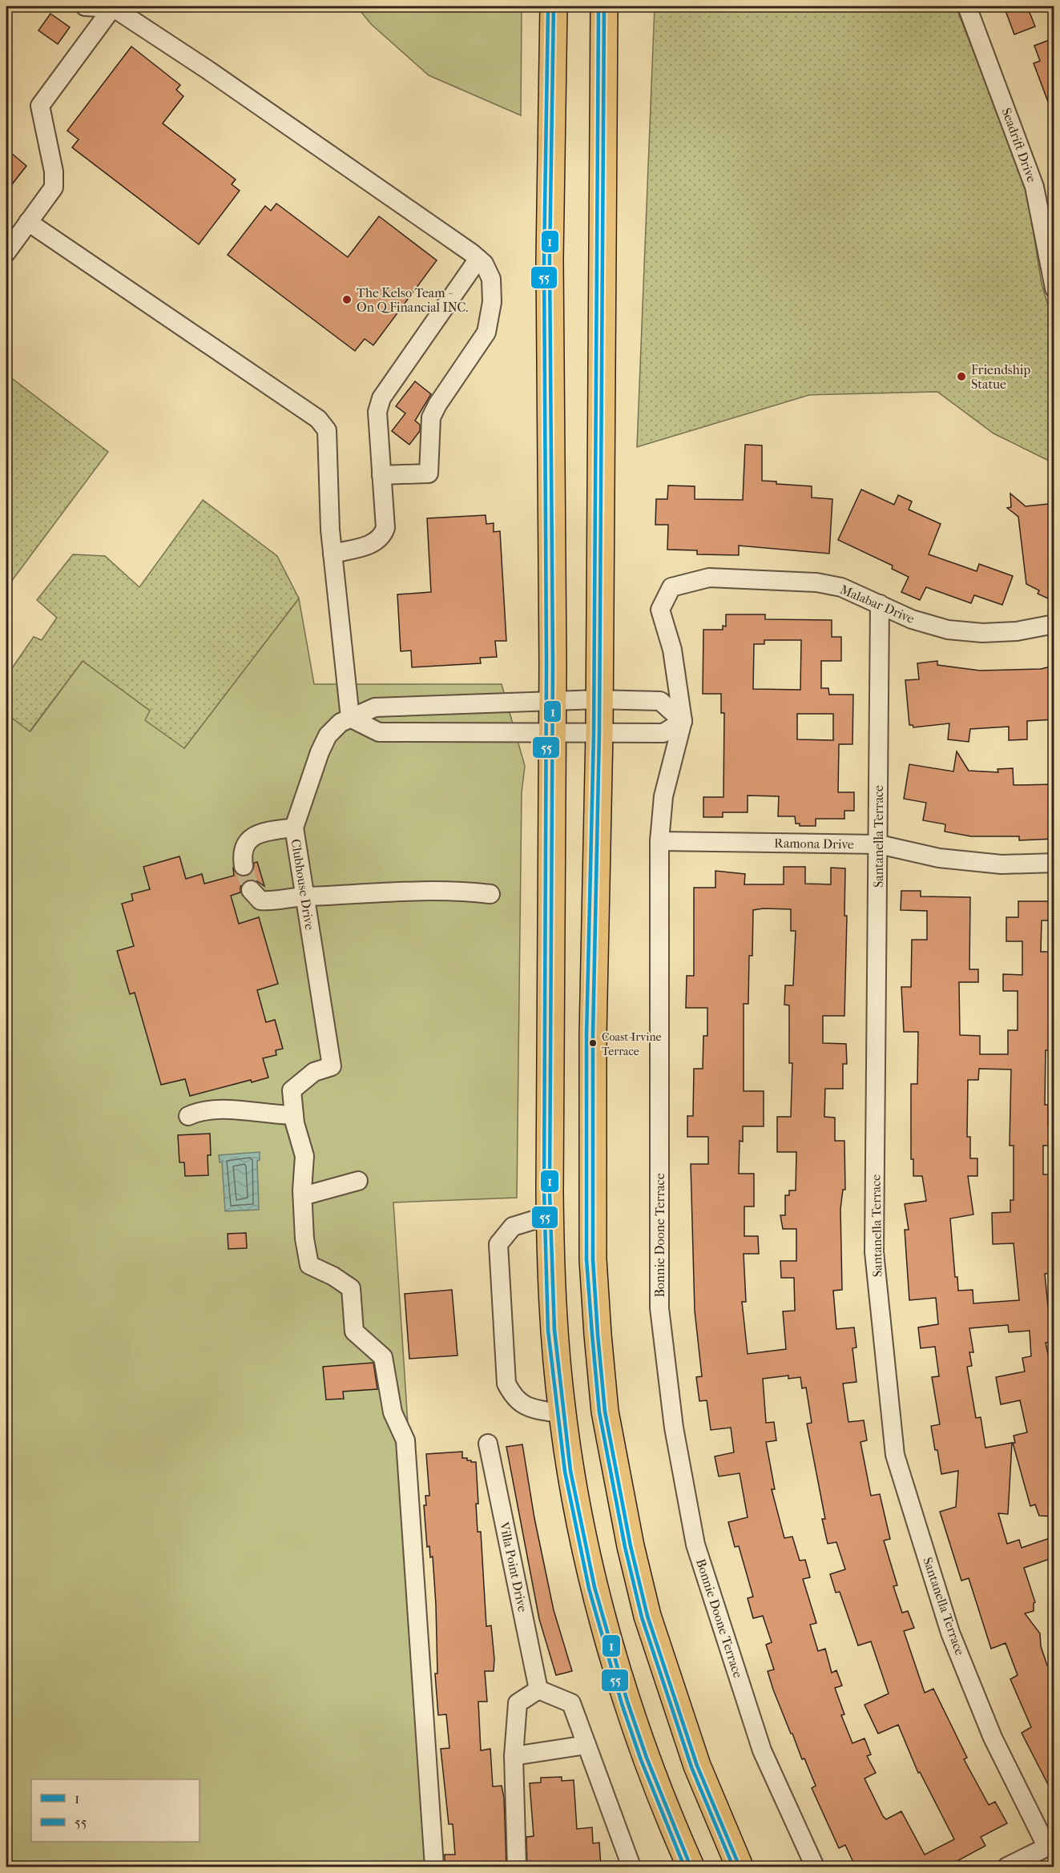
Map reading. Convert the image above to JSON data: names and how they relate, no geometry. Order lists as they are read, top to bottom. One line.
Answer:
{"streets":{"street":["Seadrift Drive","Malabar Drive","Santanella Terrace","Ramona Drive","Clubhouse Drive","Bonnie Doone Terrace","Villa Point Drive"]},"crossings":[["Malabar Drive","Santanella Terrace"],["Malabar Drive","Bonnie Doone Terrace"],["Santanella Terrace","Ramona Drive"],["Ramona Drive","Bonnie Doone Terrace"],["Clubhouse Drive","Bonnie Doone Terrace"]],"places":["The Kelso Team - On Q Financial INC.","Friendship Statue","Coast-Irvine Terrace"],"lines":["transit line 1","transit line 55"],"legend":["1","55"]}
